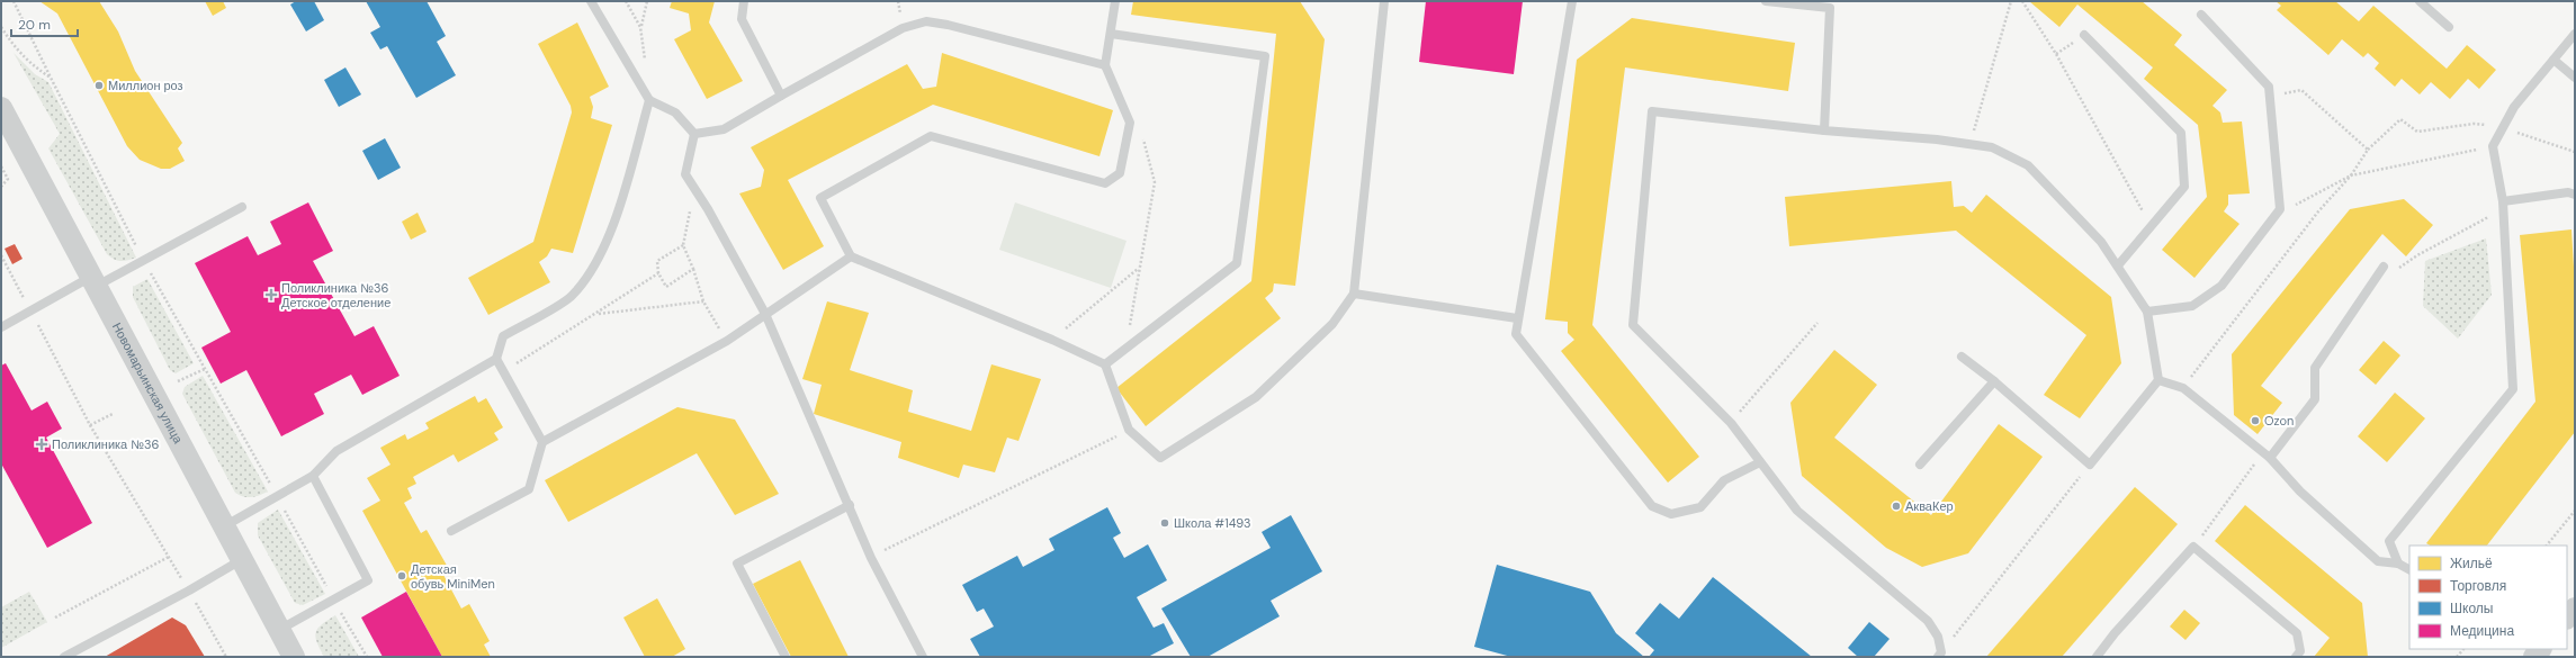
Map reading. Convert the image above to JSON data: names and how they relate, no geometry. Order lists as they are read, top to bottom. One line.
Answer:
{"streets":{"street":["Новомарьинская улица"]},"places":{"other":["Миллион роз","Ozon","АкваКер","Школа #1493","Детская обувь MiniMen"],"health":["Поликлиника №36 Детское отделение","Поликлиника №36"]},"legend":["Жильё","Торговля","Школы","Медицина"],"scale_bar":"20 m"}
